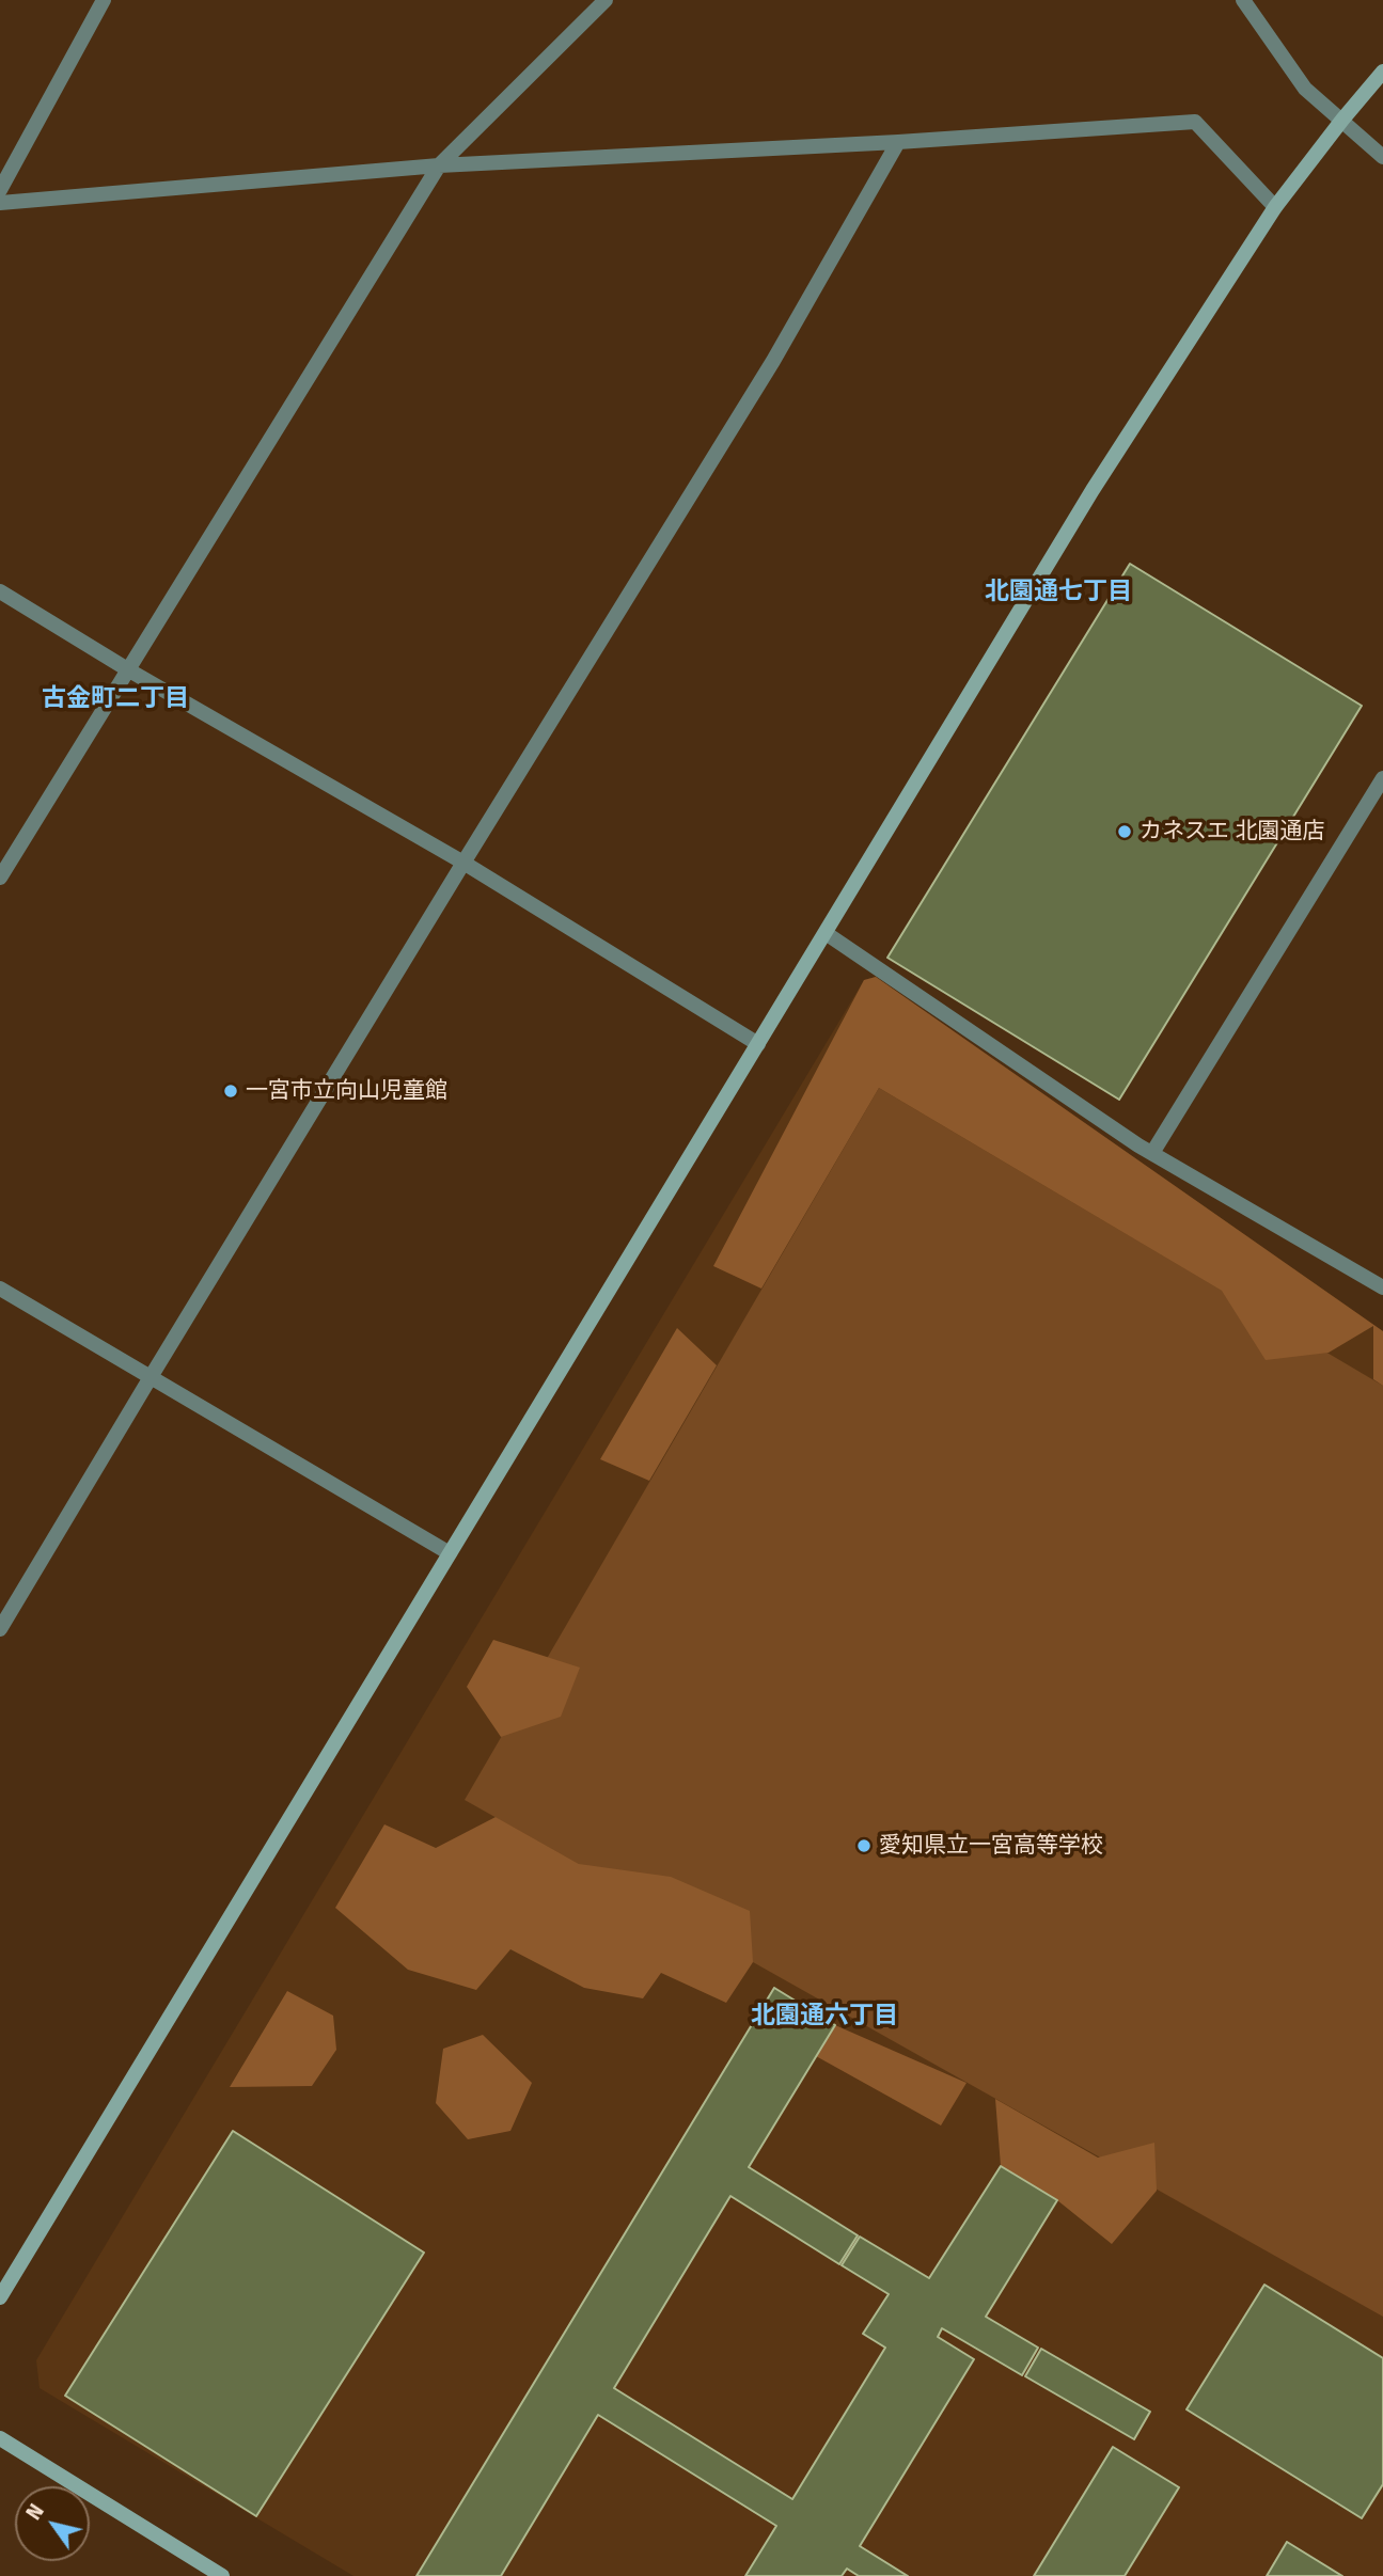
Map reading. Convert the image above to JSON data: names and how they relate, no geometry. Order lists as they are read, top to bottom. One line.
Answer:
{"districts":["北園通七丁目","古金町二丁目","北園通六丁目"],"places":["カネスエ 北園通店","一宮市立向山児童館","愛知県立一宮高等学校"],"north":"top left"}
